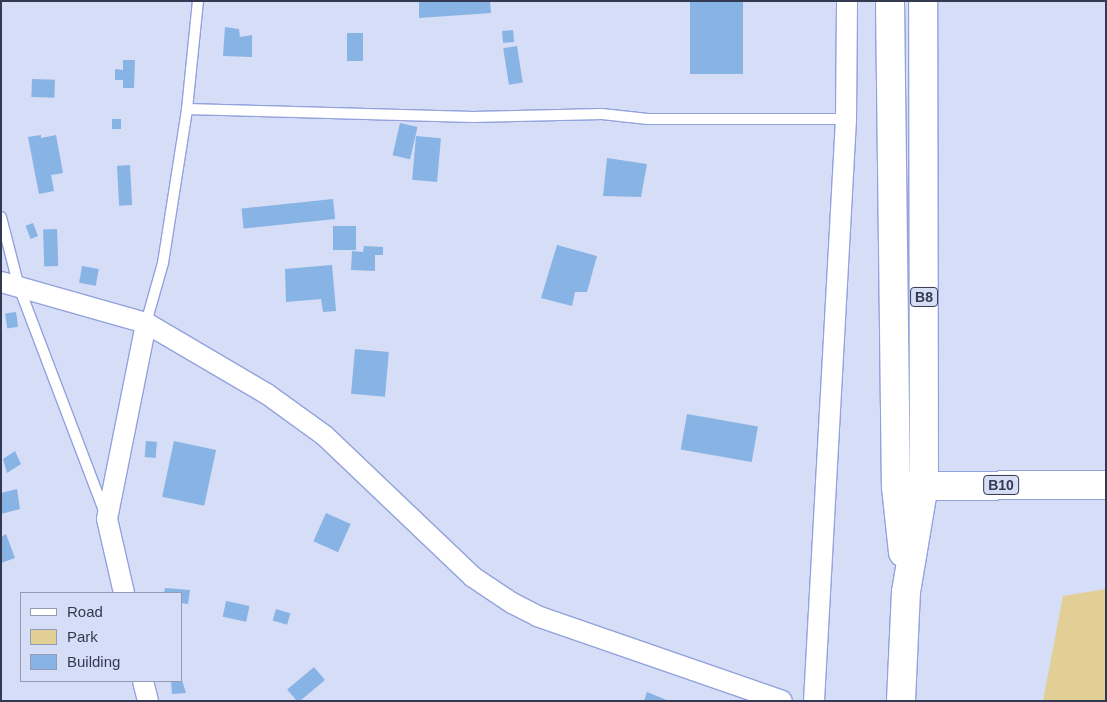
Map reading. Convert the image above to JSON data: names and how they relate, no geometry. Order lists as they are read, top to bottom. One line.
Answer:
{"streets":{"highway":["B8","B10"]},"crossings":[["B8","B10"]],"legend":["Road","Park","Building"]}
